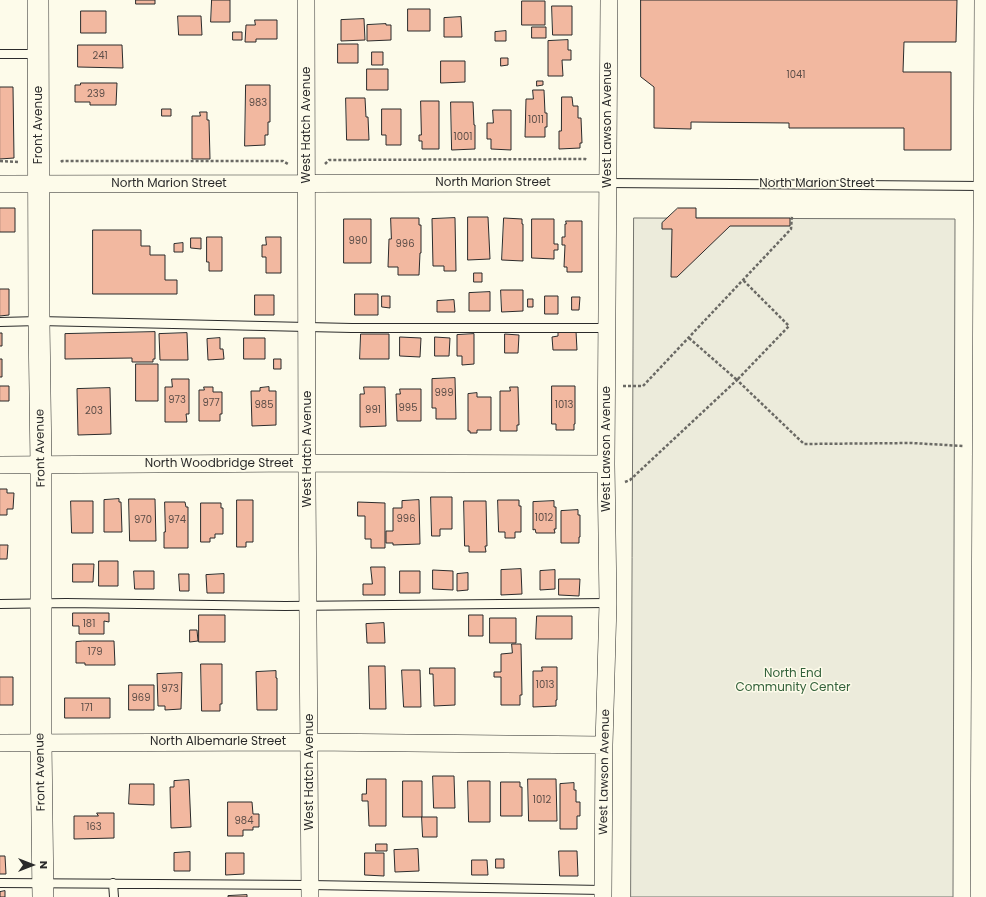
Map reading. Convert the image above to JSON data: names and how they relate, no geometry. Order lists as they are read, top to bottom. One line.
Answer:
{"streets":{"street":["Front Avenue","West Hatch Avenue","West Lawson Avenue","North Marion Street","North Woodbridge Street","North Albemarle Street"]},"crossings":[["Front Avenue","North Marion Street"],["Front Avenue","North Woodbridge Street"],["Front Avenue","North Albemarle Street"],["West Hatch Avenue","North Marion Street"],["West Hatch Avenue","North Woodbridge Street"],["West Hatch Avenue","North Albemarle Street"],["West Lawson Avenue","North Marion Street"],["West Lawson Avenue","North Woodbridge Street"],["West Lawson Avenue","North Albemarle Street"]],"parks":["North End Community Center"],"house_numbers":["241","1041","239","983","1011","1001","990","996","999","973","977","985","1013","995","991","203","1012","996","970","974","181","179","1013","973","969","171","1012","984","163"],"north":"right"}
